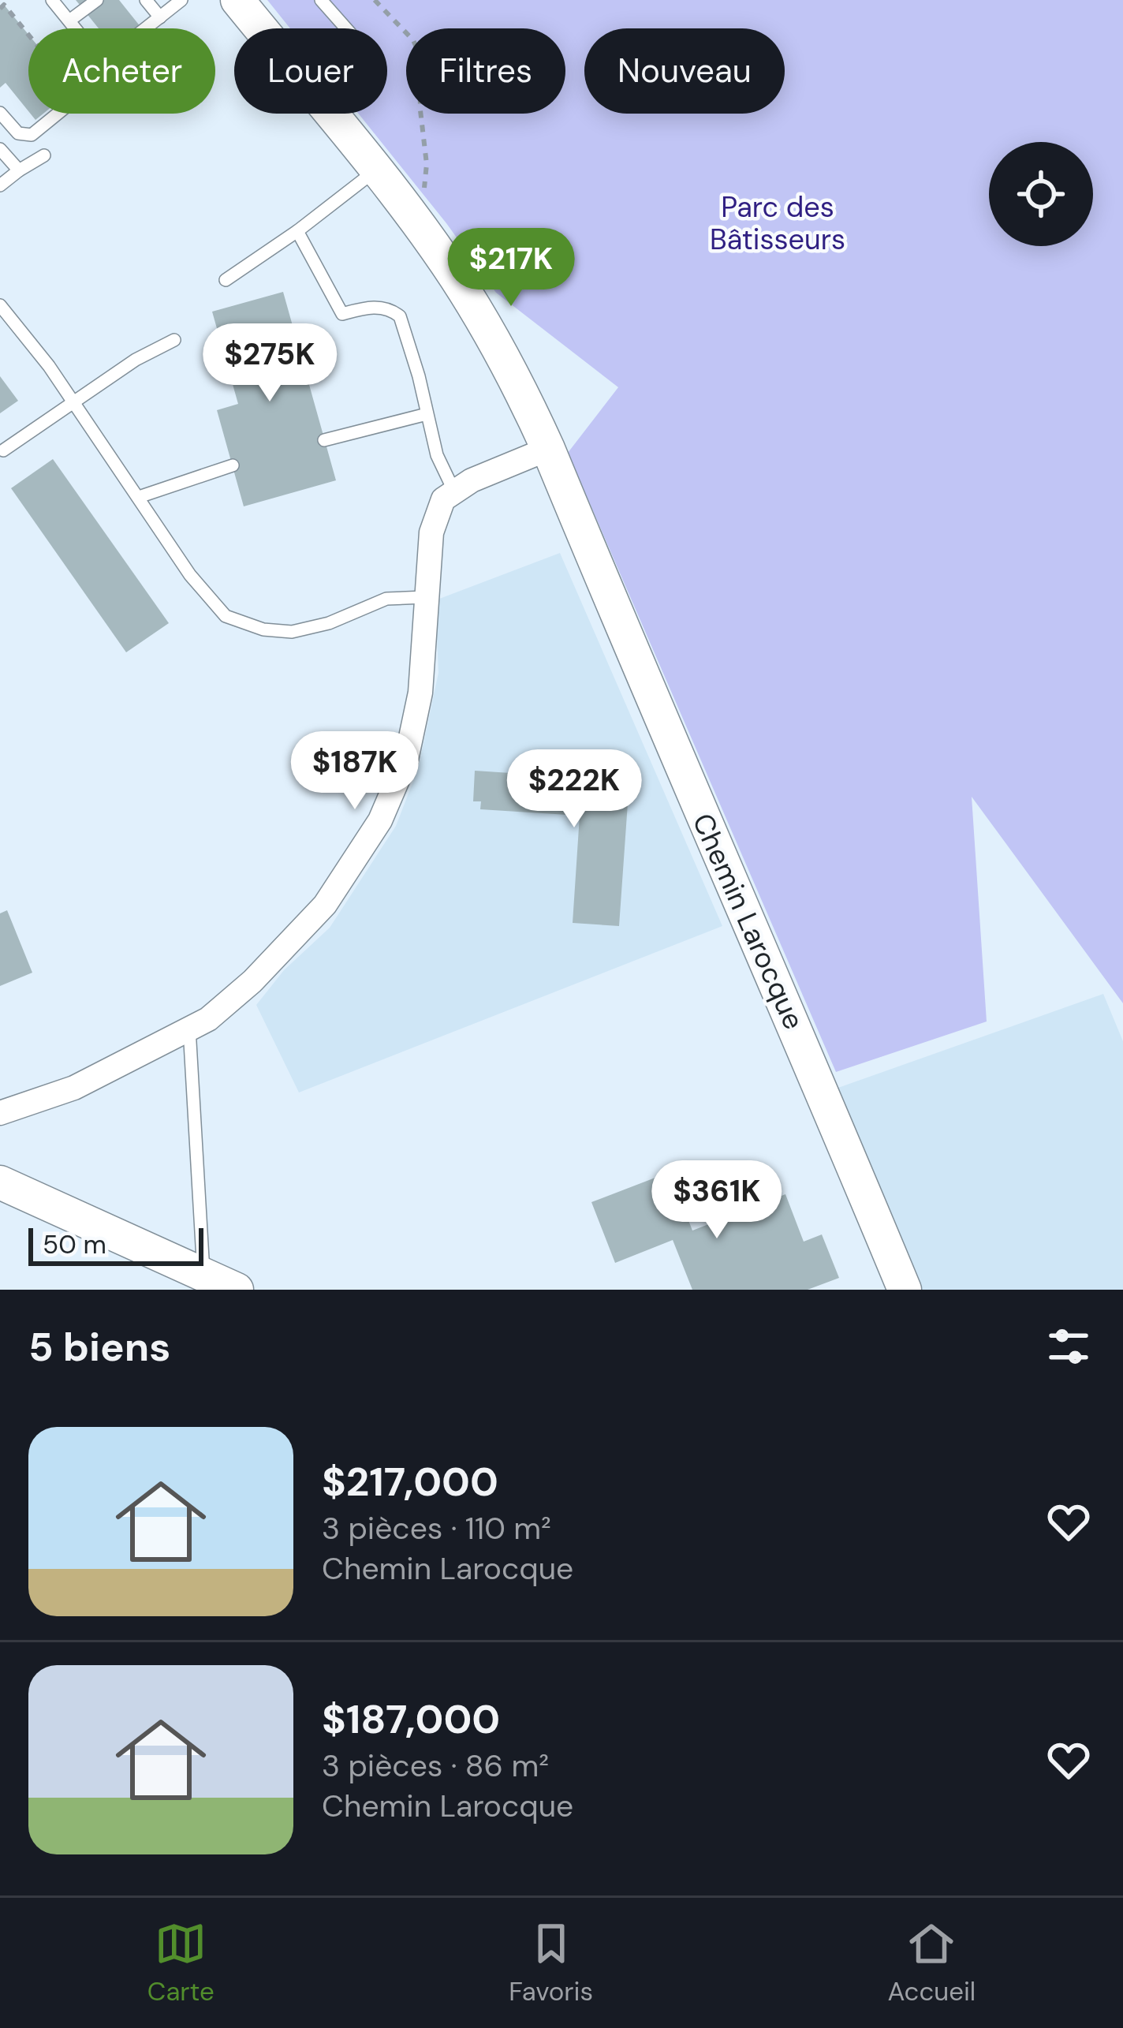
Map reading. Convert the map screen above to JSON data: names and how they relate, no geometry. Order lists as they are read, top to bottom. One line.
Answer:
{"streets":{"main road":["Chemin Larocque"]},"parks":["Parc des Bâtisseurs"],"scale_bar":"50 m","page":{"chip":["Acheter","Louer","Filtres","Nouveau"],"price":["$217K","$275K","$187K","$222K","$361K"],"scale":"50 m","heading":"5 biens","list":[{"name":"$217,000","note":"3 pièces · 110 m² · Chemin Larocque"},{"name":"$187,000","note":"3 pièces · 86 m² · Chemin Larocque"}],"tabs":["Carte","Favoris","Accueil"]}}
